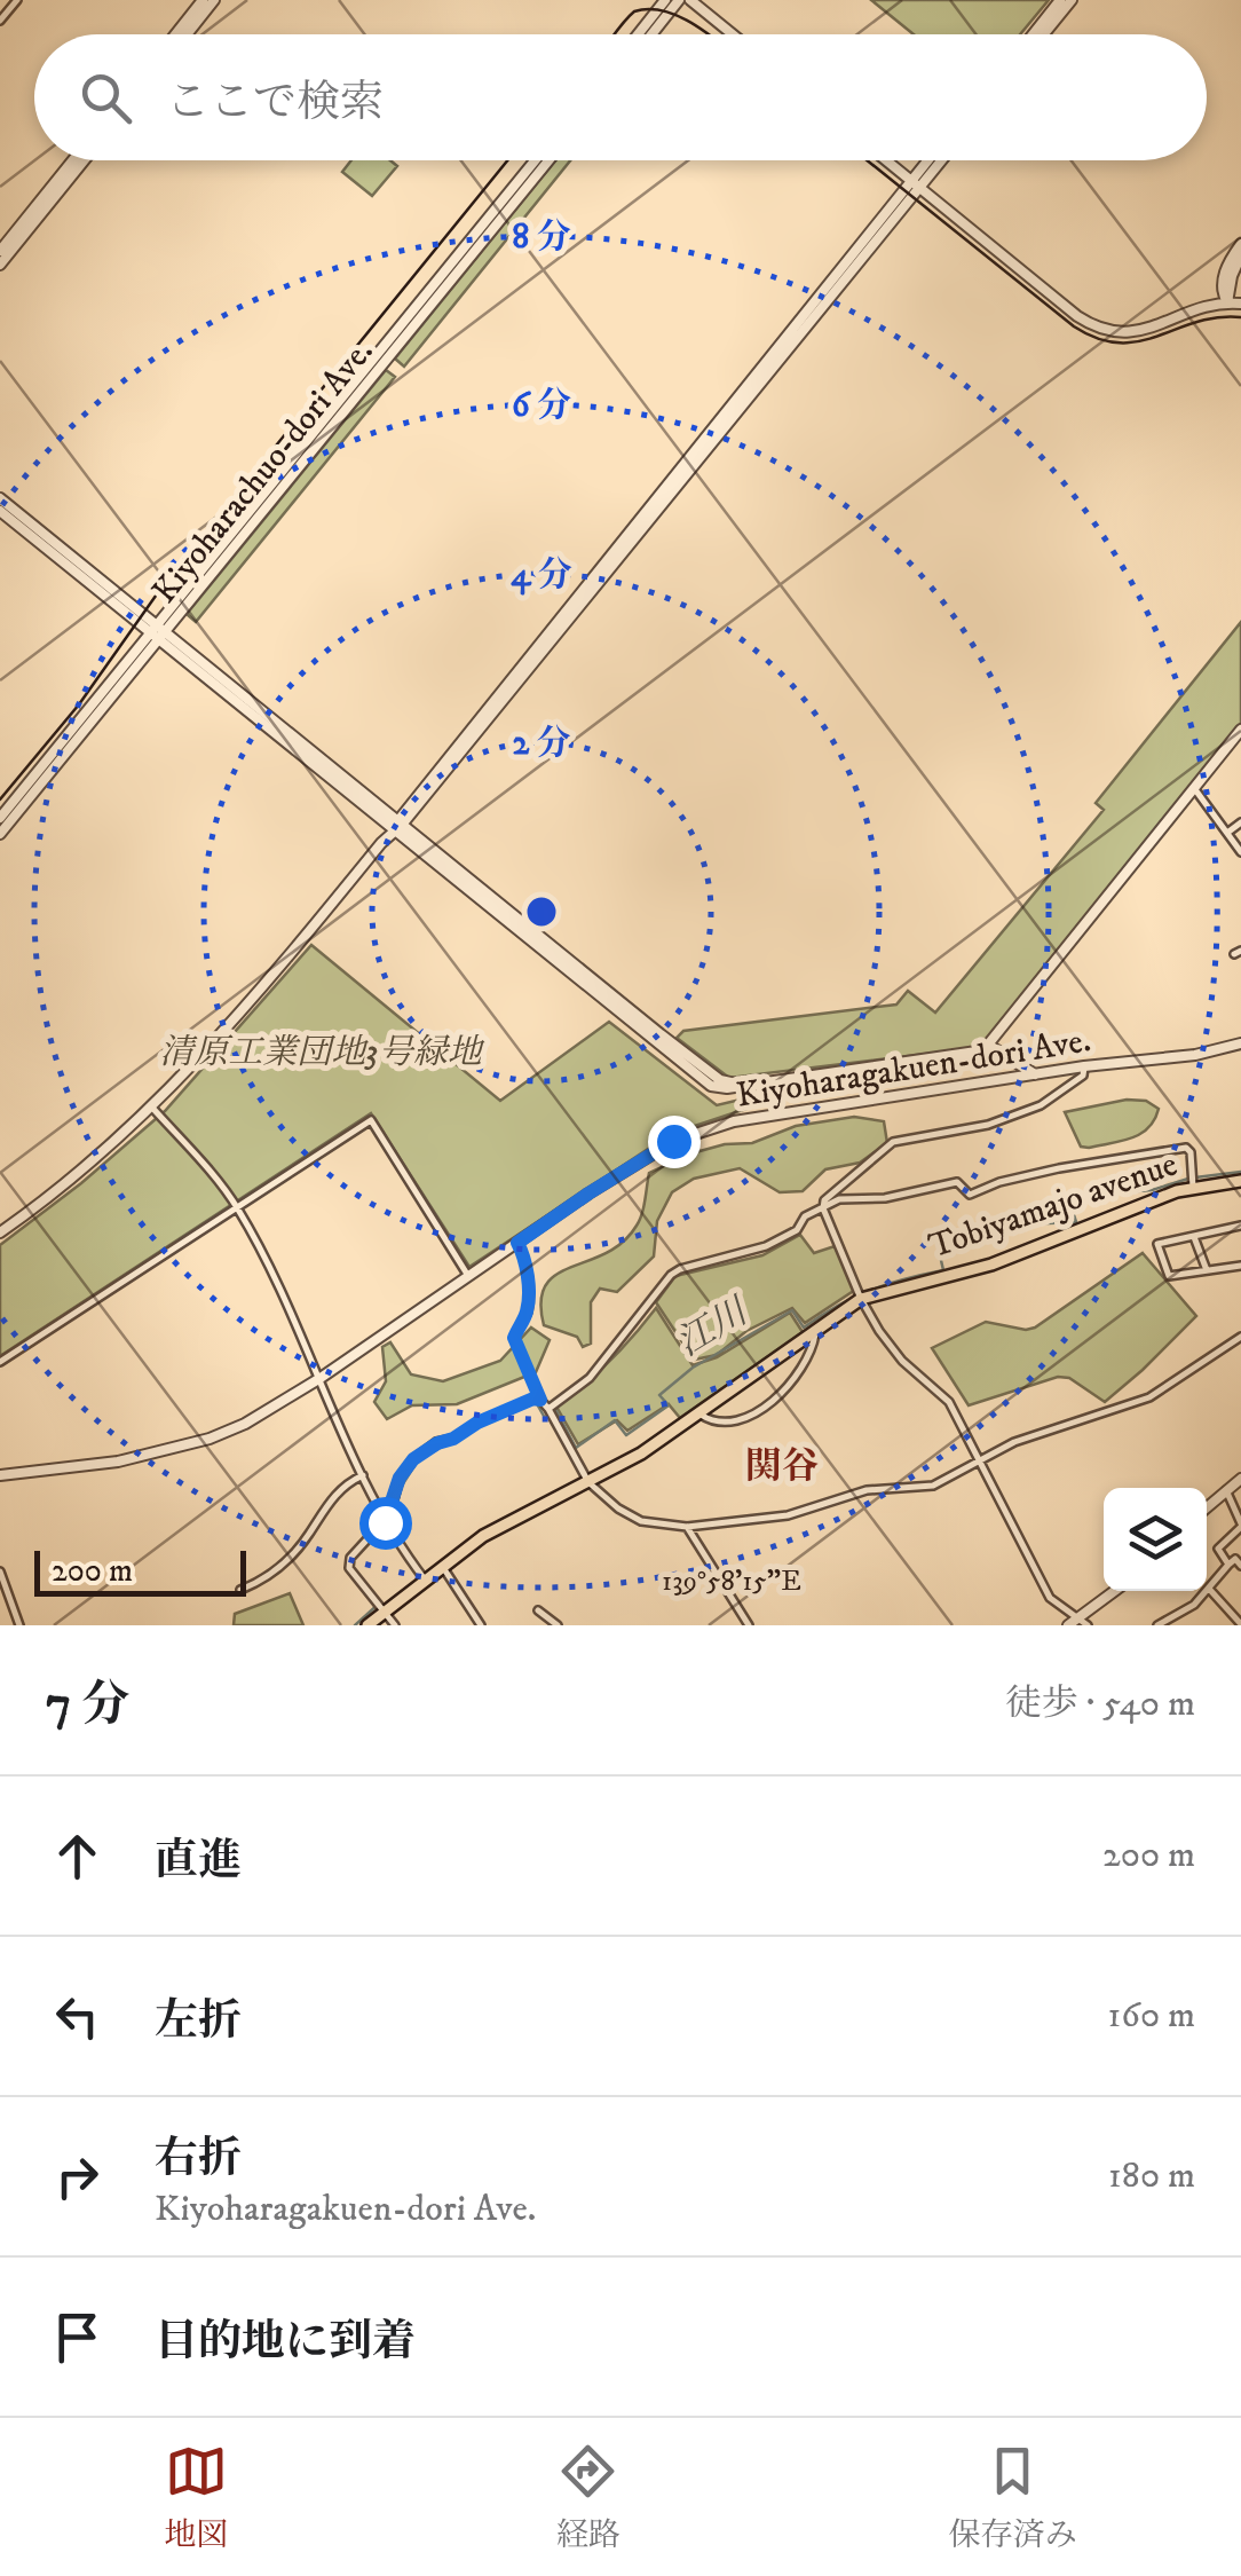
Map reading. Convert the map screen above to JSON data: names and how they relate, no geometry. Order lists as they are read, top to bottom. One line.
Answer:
{"streets":{"highway":["Tobiyamajo avenue"],"street":["Kiyoharachuo-dori Ave.","Kiyoharagakuen-dori Ave."]},"districts":["関谷"],"water":["江川"],"parks":["清原工業団地3号緑地"],"scale_bar":"200 m","page":{"search":"ここで検索","scale":"200 m","heading":["7 分","徒歩 · 540 m"],"list":[["直進","200 m"],["左折","160 m"],["右折","Kiyoharagakuen-dori Ave.","180 m"],"目的地に到着"],"nav":["地図","経路","保存済み"]},"coordinates":["139°58'15\"E"],"rings":["8 分","6 分","4 分","2 分"]}
